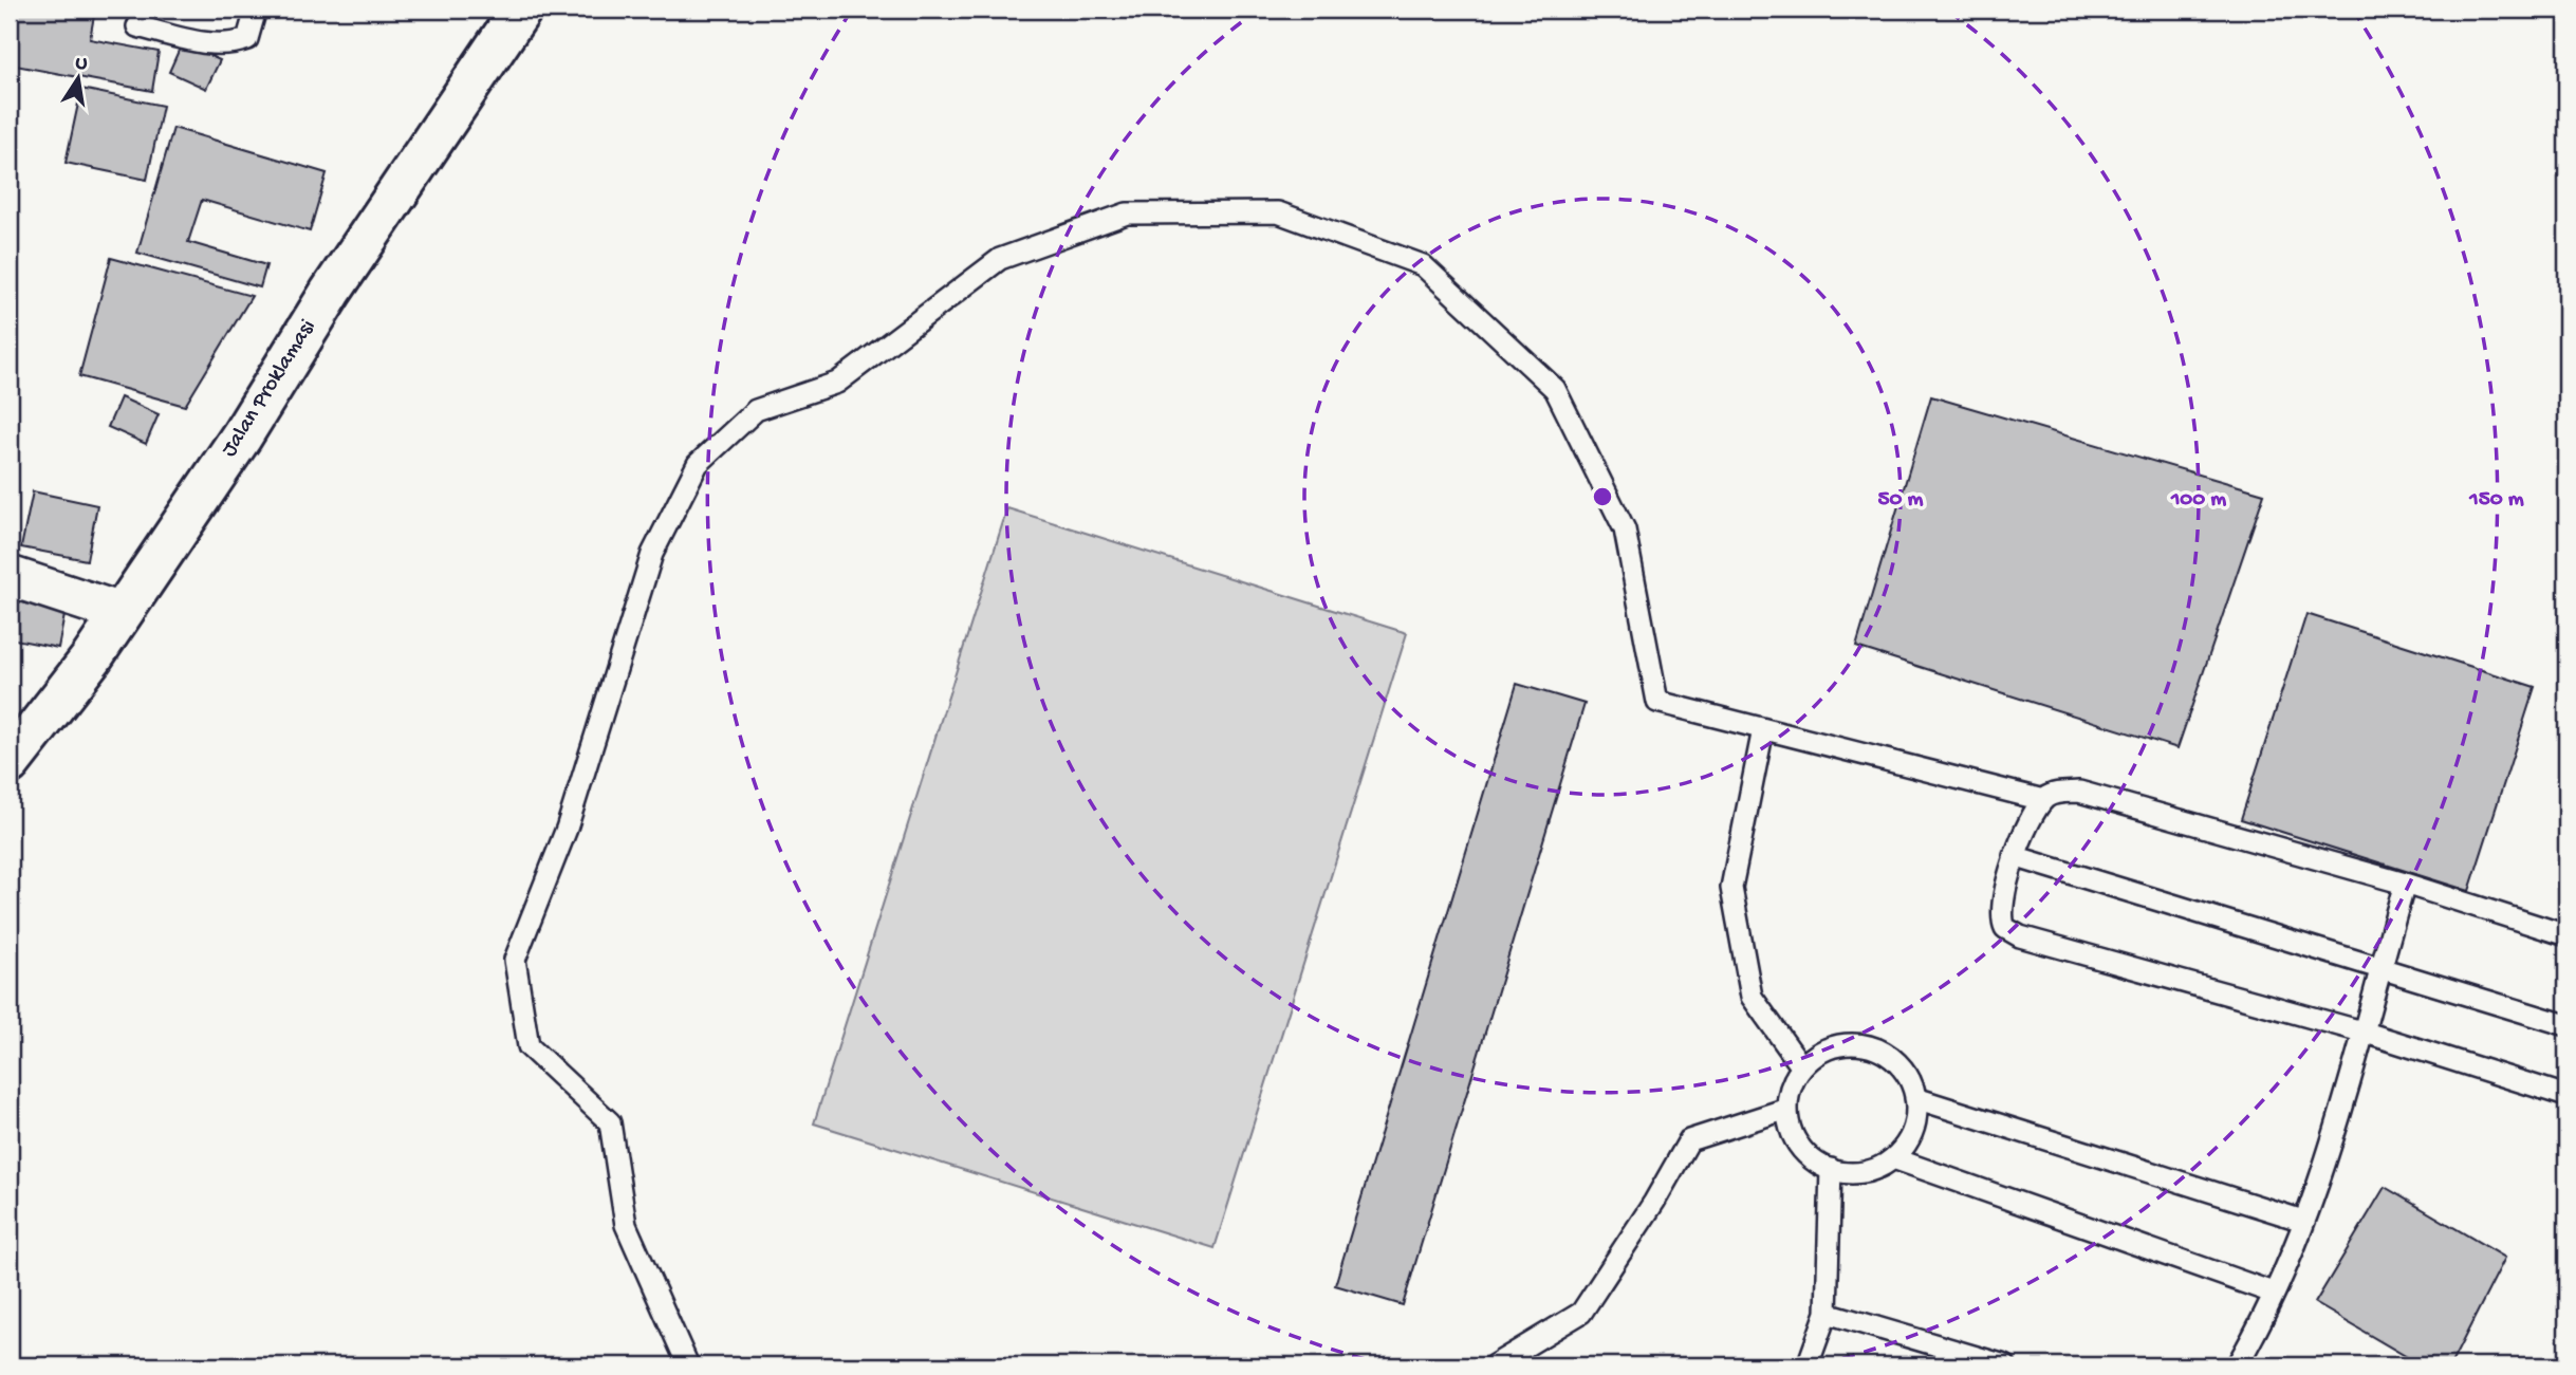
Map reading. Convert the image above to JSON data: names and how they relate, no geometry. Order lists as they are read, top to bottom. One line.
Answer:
{"streets":{"street":["Jalan Proklamasi"]},"north":"top","rings":["50 m","100 m","150 m"]}
